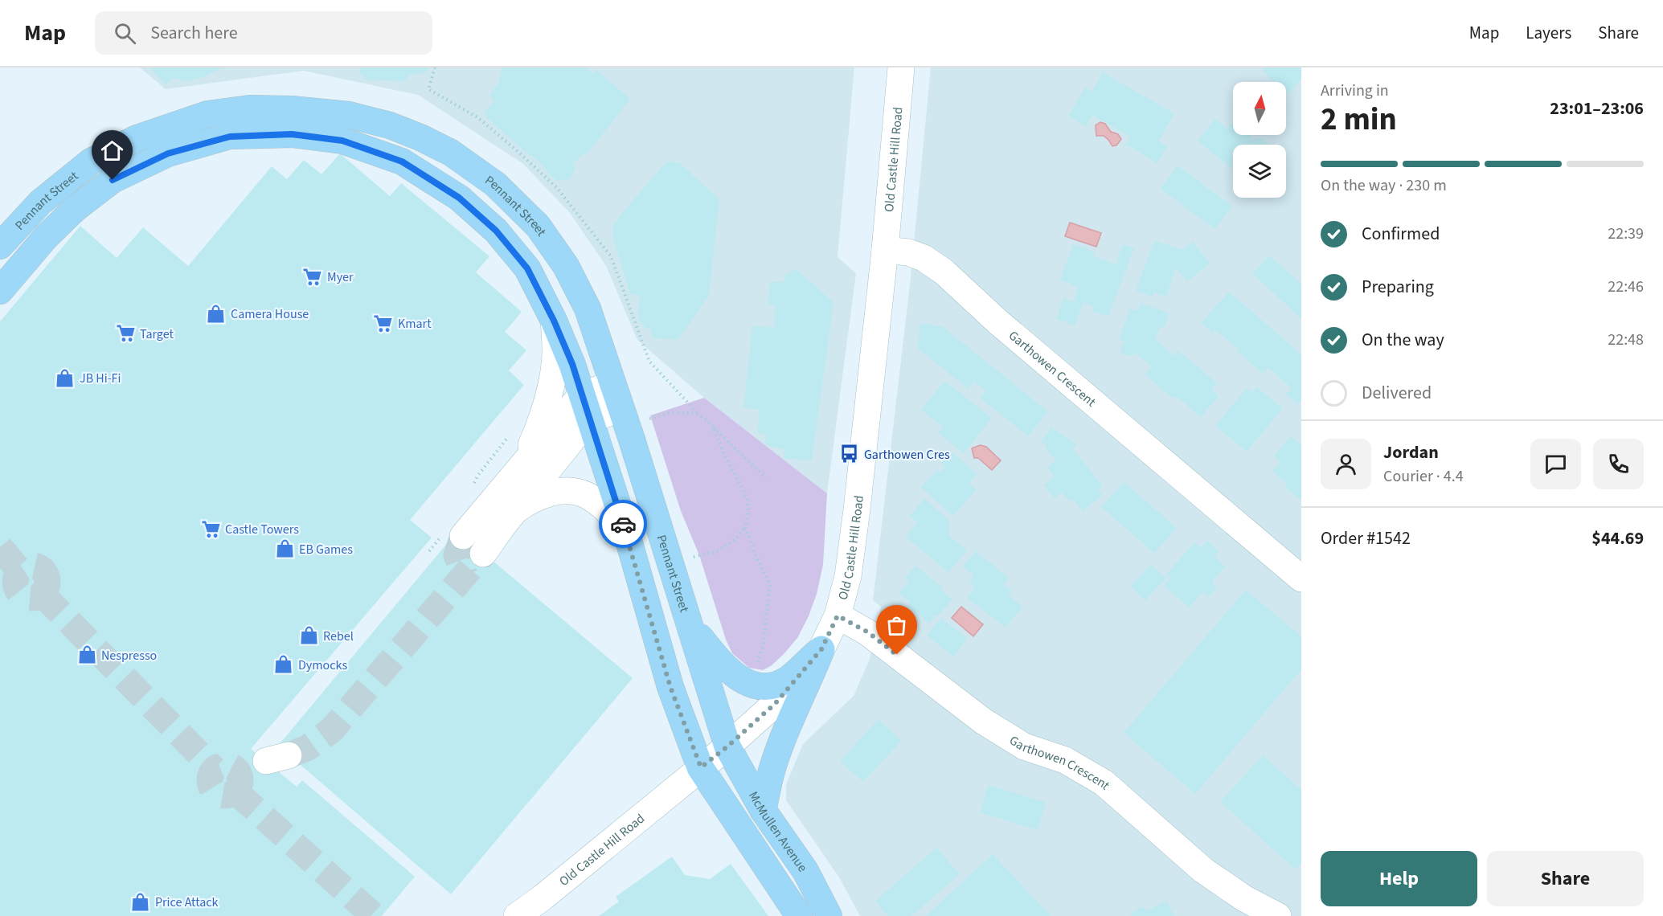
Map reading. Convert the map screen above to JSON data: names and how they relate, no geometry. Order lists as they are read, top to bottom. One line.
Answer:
{"streets":{"main road":["Pennant Street","McMullen Avenue"],"street":["Old Castle Hill Road","Garthowen Crescent"]},"crossings":[["Old Castle Hill Road","Pennant Street"],["Old Castle Hill Road","Garthowen Crescent"],["Old Castle Hill Road","McMullen Avenue"],["Pennant Street","McMullen Avenue"]],"places":{"supermarket":["Myer","Kmart","Target","Castle Towers"],"shop":["Camera House","JB Hi-Fi","EB Games","Rebel","Nespresso","Dymocks","Price Attack"],"bus stop":["Garthowen Cres"]},"north":"top","page":{"header":"Map","search":"Search here","nav":["Map","Layers","Share"],"heading":["2 min","Arriving in","23:01–23:06"],"panel":["Jordan","Courier · 4.4","Order #1542","$44.69"],"bar":"On the way · 230 m","list":[["Confirmed","22:39"],["Preparing","22:46"],["On the way","22:48"],"Delivered"],"buttons":["Help","Share"]}}
